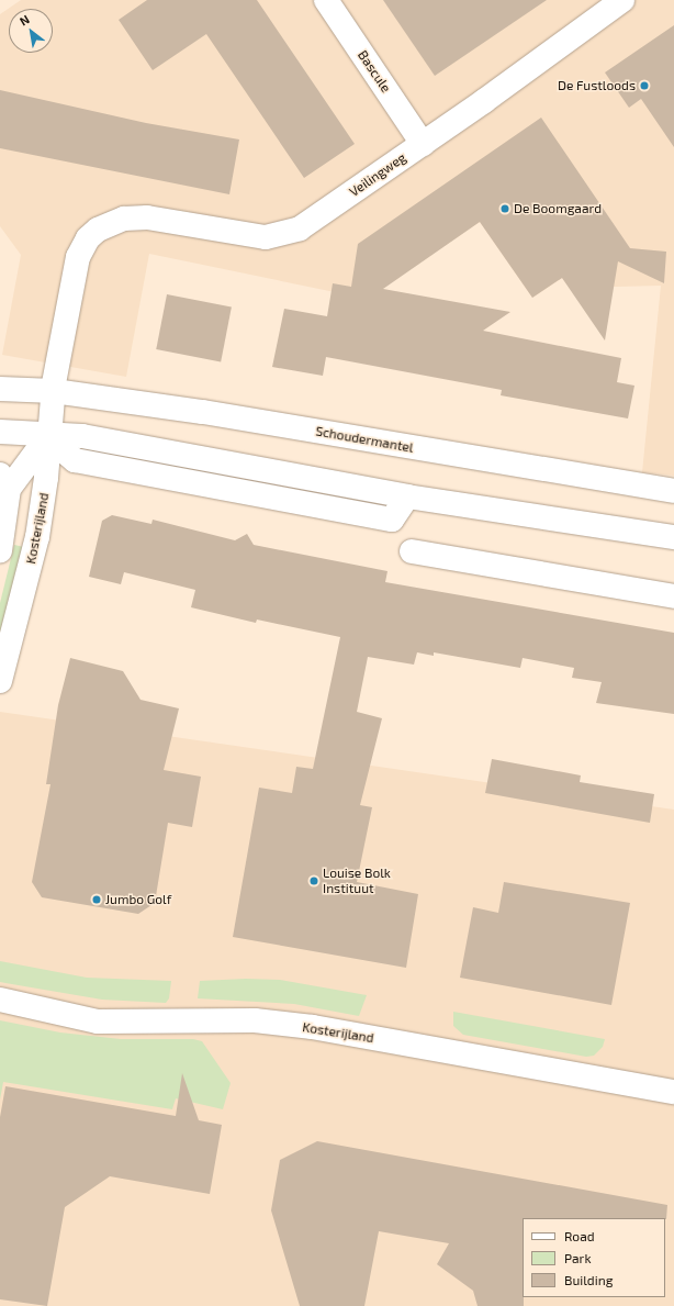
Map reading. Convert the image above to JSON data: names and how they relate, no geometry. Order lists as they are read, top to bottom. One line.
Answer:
{"streets":{"street":["Bascule","Veilingweg","Schoudermantel","Kosterijland"]},"crossings":[["Bascule","Veilingweg"],["Veilingweg","Schoudermantel"]],"places":["De Fustloods","De Boomgaard","Louise Bolk Instituut","Jumbo Golf"],"legend":["Road","Park","Building"],"north":"top left"}
